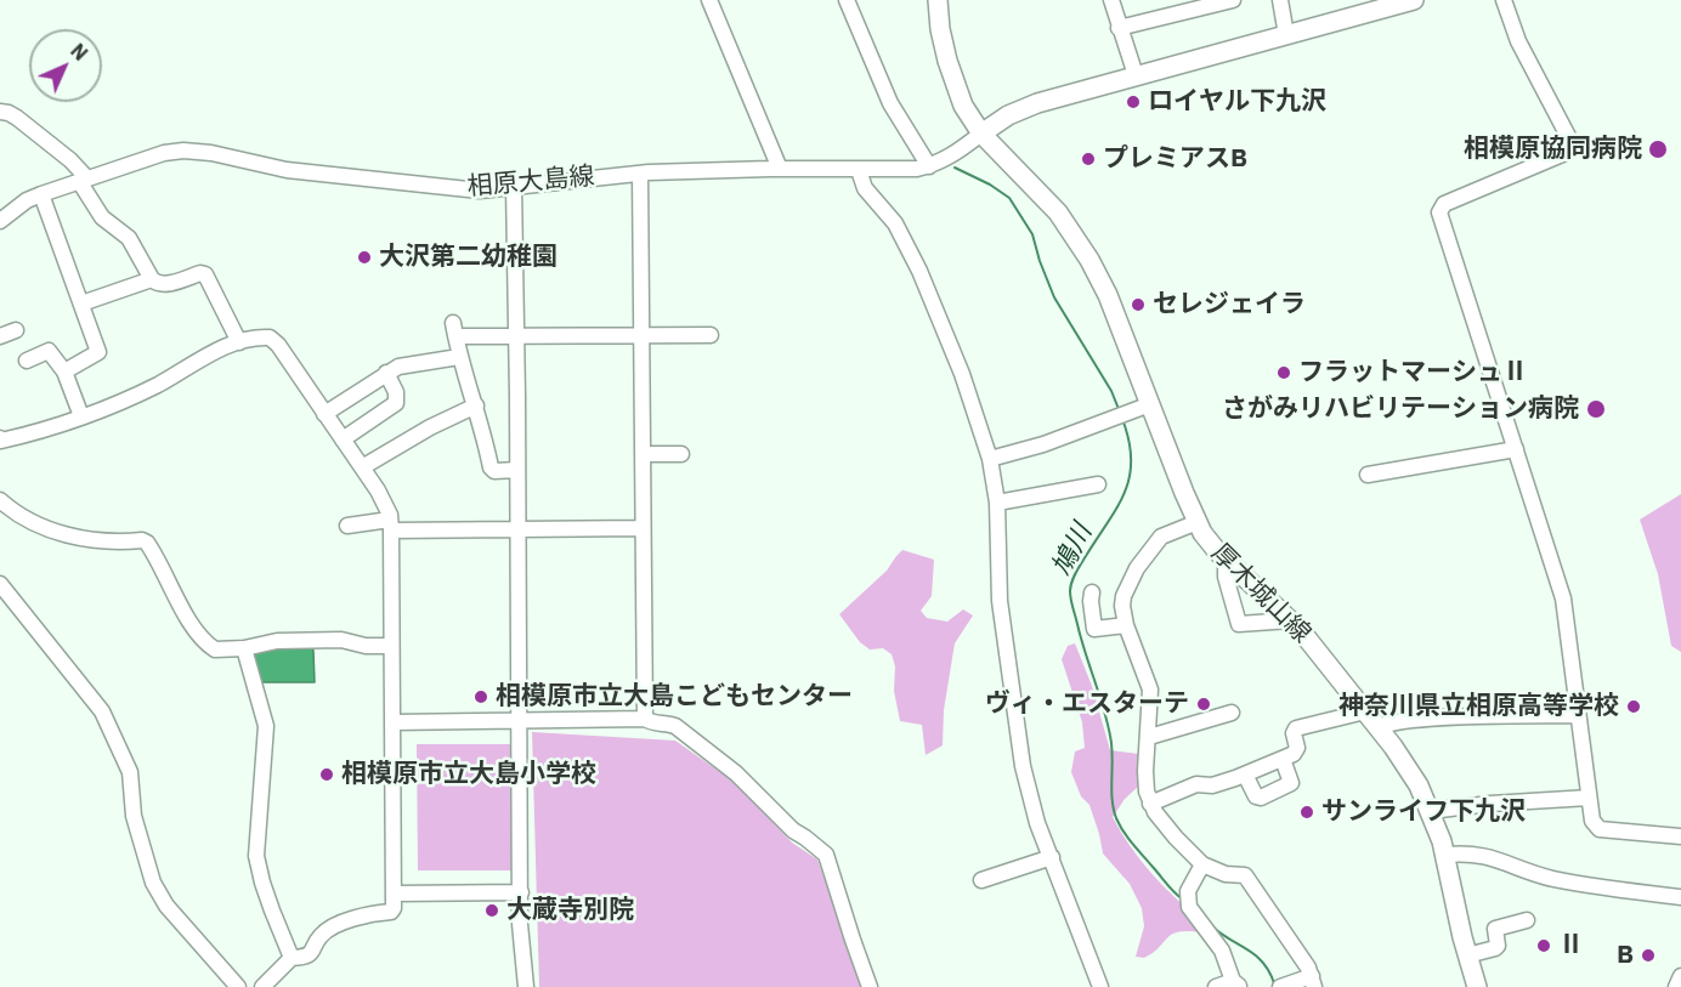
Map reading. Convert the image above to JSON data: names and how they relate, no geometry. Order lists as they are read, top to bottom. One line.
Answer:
{"streets":{"main road":["厚木城山線"],"street":["相原大島線"]},"crossings":[["相原大島線","厚木城山線"]],"water":["鳩川"],"places":["ロイヤル下九沢","相模原協同病院","プレミアスB","大沢第二幼稚園","セレジェイラ","フラットマーシュⅡ","さがみリハビリテーション病院","相模原市立大島こどもセンター","ヴィ・エスターテ","神奈川県立相原高等学校","相模原市立大島小学校","サンライフ下九沢","大蔵寺別院","Ⅱ","B"],"north":"top right"}
